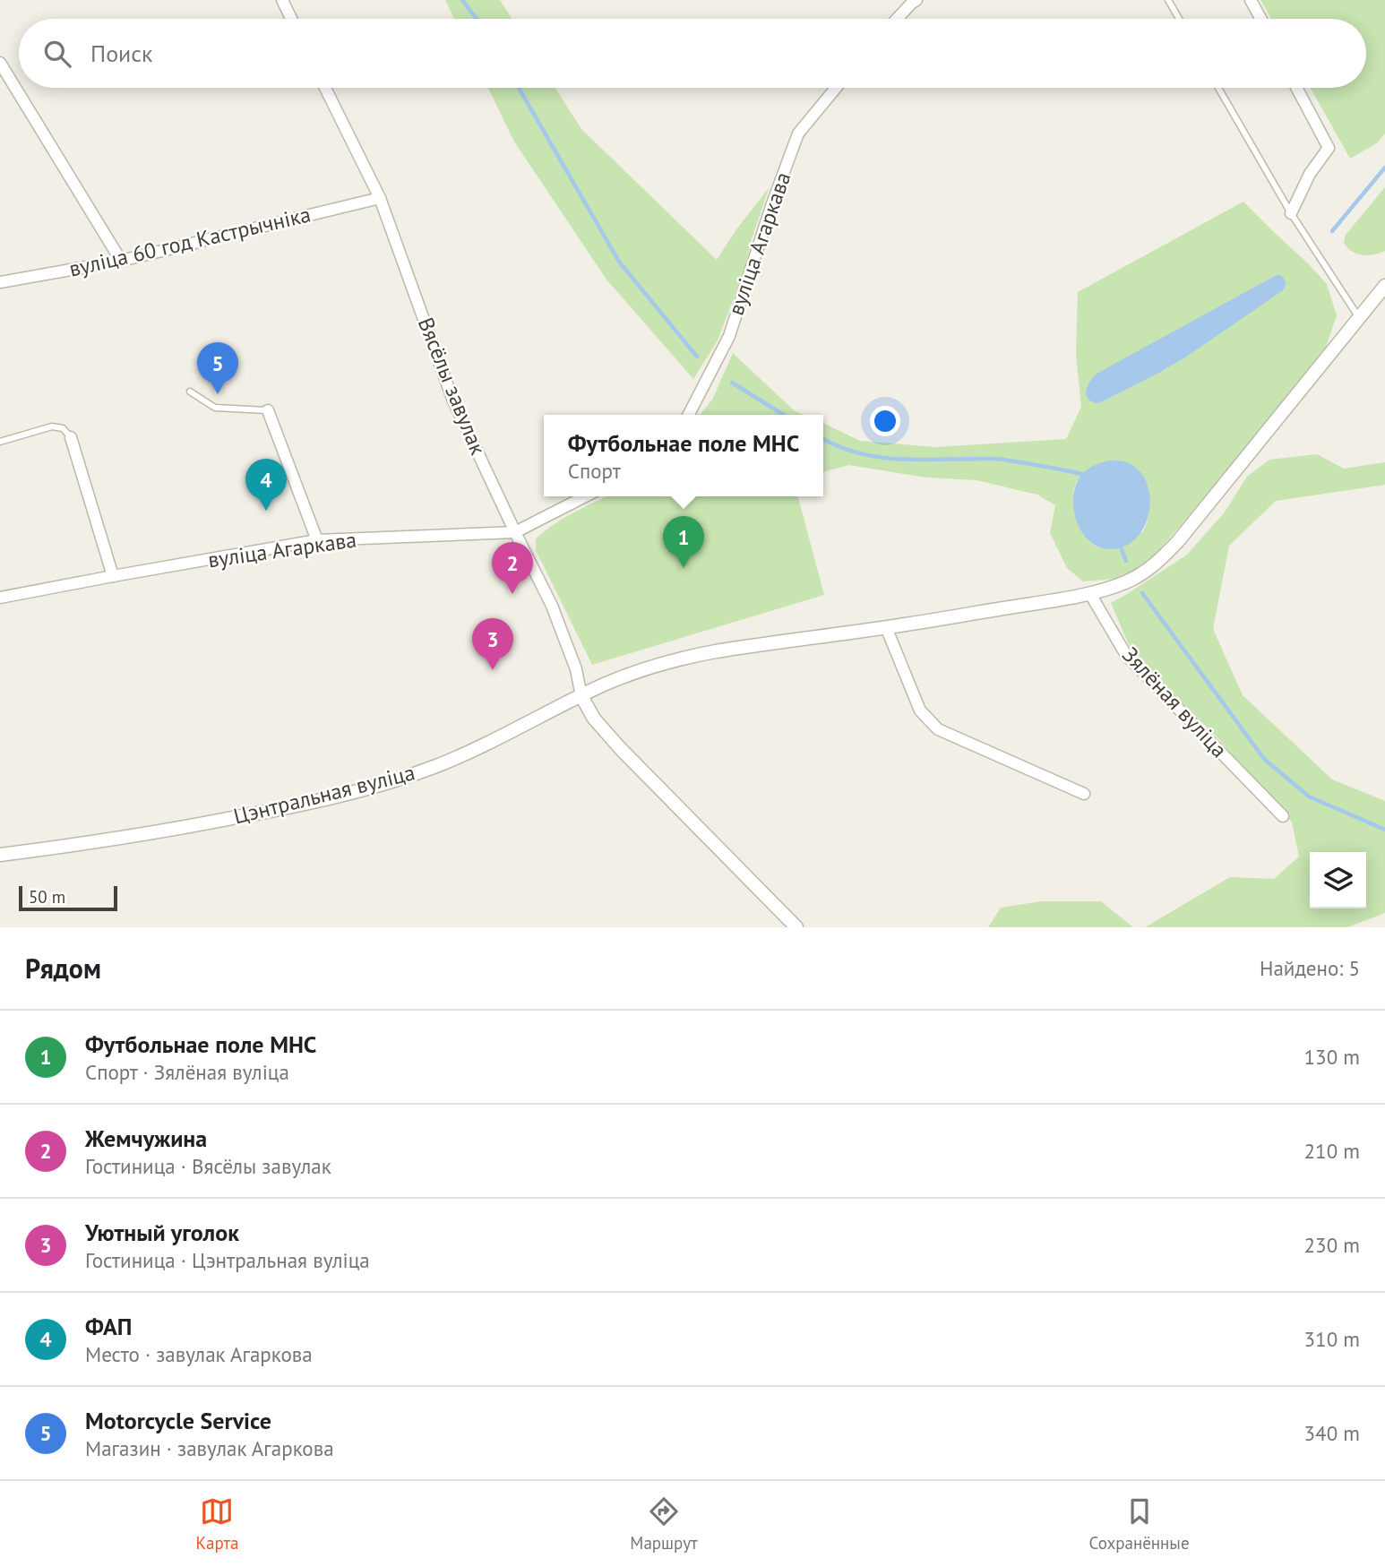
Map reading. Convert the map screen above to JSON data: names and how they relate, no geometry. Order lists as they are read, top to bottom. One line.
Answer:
{"streets":{"street":["вуліца 60 год Кастрычніка","вуліца Агаркава","Вясёлы завулак","Зялёная вуліца","Цэнтральная вуліца"]},"crossings":[["вуліца 60 год Кастрычніка","Вясёлы завулак"],["вуліца Агаркава","Вясёлы завулак"],["Вясёлы завулак","Цэнтральная вуліца"]],"scale_bar":"50 m","page":{"search":"Поиск","pins":["5","4","1","2","3"],"popup":["Футбольнае поле МНС","Спорт"],"scale":"50 m","heading":["Рядом","Найдено: 5"],"list":[{"mark":"1","name":"Футбольнае поле МНС","note":"Спорт · Зялёная вуліца","value":"130 m"},{"mark":"2","name":"Жемчужина","note":"Гостиница · Вясёлы завулак","value":"210 m"},{"mark":"3","name":"Уютный уголок","note":"Гостиница · Цэнтральная вуліца","value":"230 m"},{"mark":"4","name":"ФАП","note":"Место · завулак Агаркова","value":"310 m"},{"mark":"5","name":"Motorcycle Service","note":"Магазин · завулак Агаркова","value":"340 m"}],"nav":["Карта","Маршрут","Сохранённые"]}}
